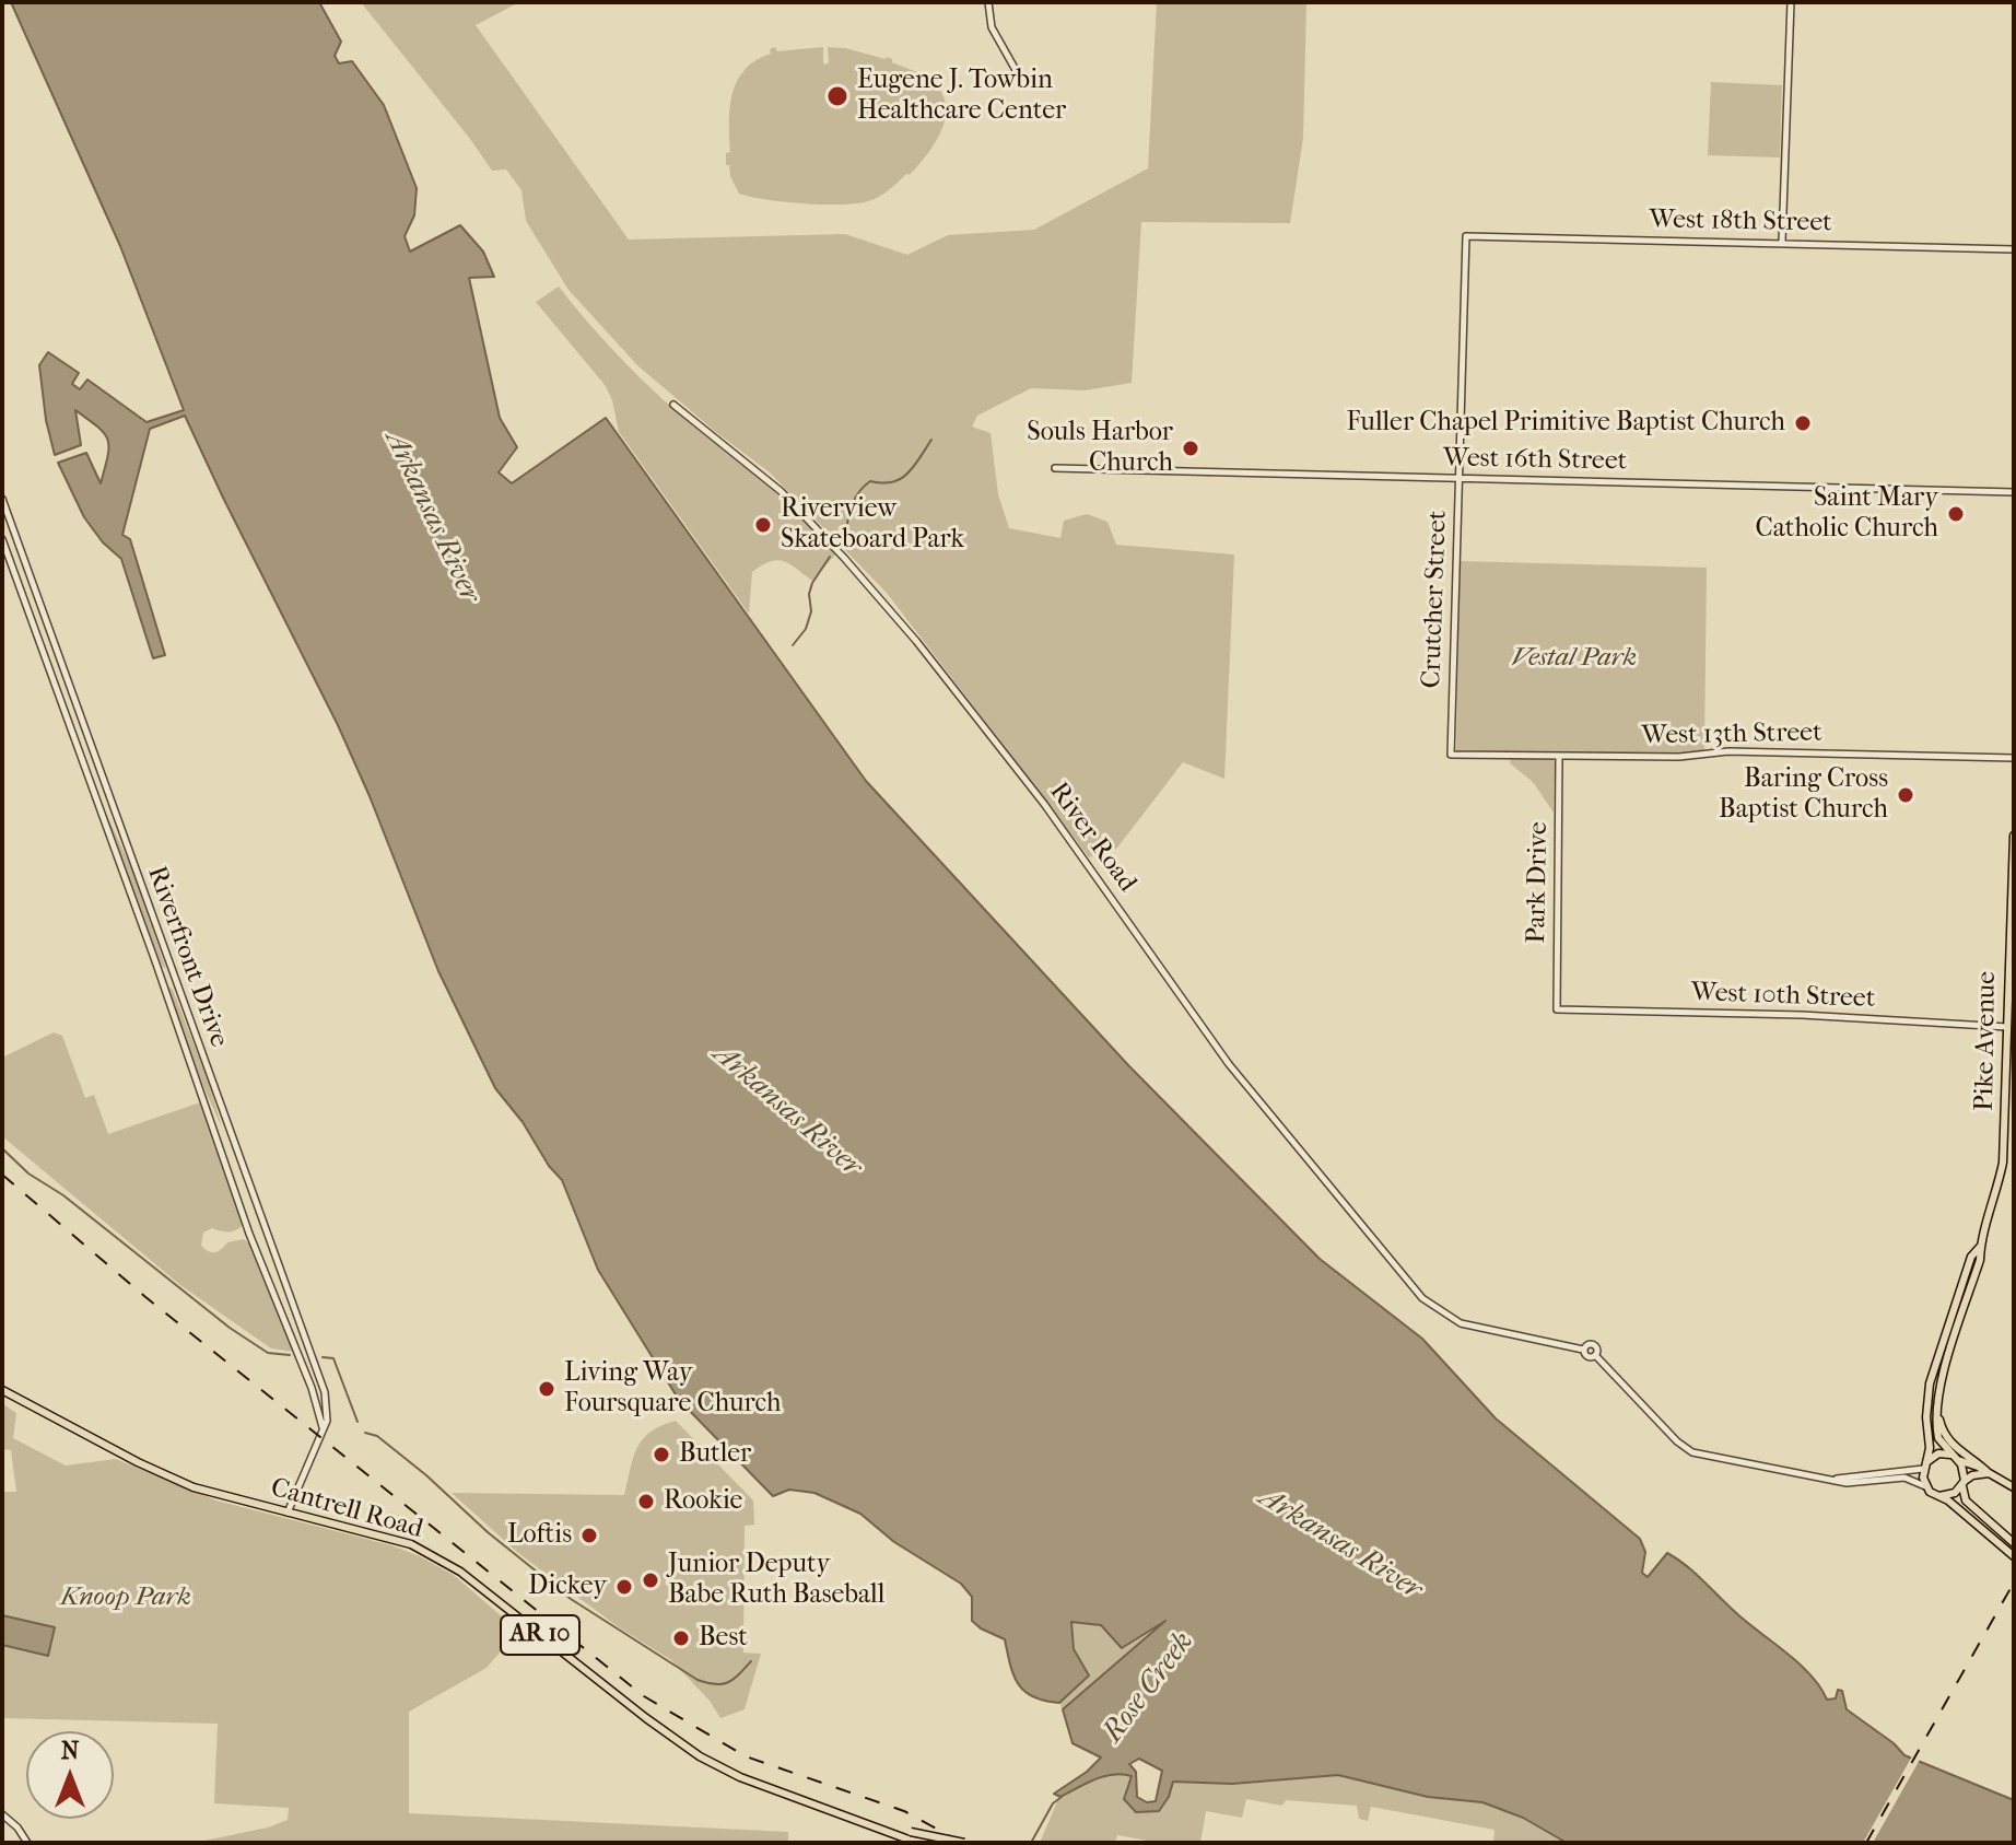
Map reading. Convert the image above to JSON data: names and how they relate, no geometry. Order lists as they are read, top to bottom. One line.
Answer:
{"streets":{"main road":["Pike Avenue","Cantrell Road","AR 10"],"street":["West 18th Street","West 16th Street","Crutcher Street","West 13th Street","River Road","Park Drive","Riverfront Drive","West 10th Street"]},"crossings":[["West 18th Street","Crutcher Street"],["West 16th Street","Crutcher Street"],["Crutcher Street","West 13th Street"],["West 13th Street","Park Drive"],["Park Drive","West 10th Street"],["Riverfront Drive","Cantrell Road"],["West 10th Street","Pike Avenue"]],"water":["Arkansas River","Rose Creek"],"parks":["Vestal Park","Knoop Park"],"places":["Eugene J. Towbin Healthcare Center","Fuller Chapel Primitive Baptist Church","Souls Harbor Church","Saint Mary Catholic Church","Riverview Skateboard Park","Baring Cross Baptist Church","Living Way Foursquare Church","Butler","Rookie","Loftis","Junior Deputy Babe Ruth Baseball","Dickey","Best"],"north":"top"}
